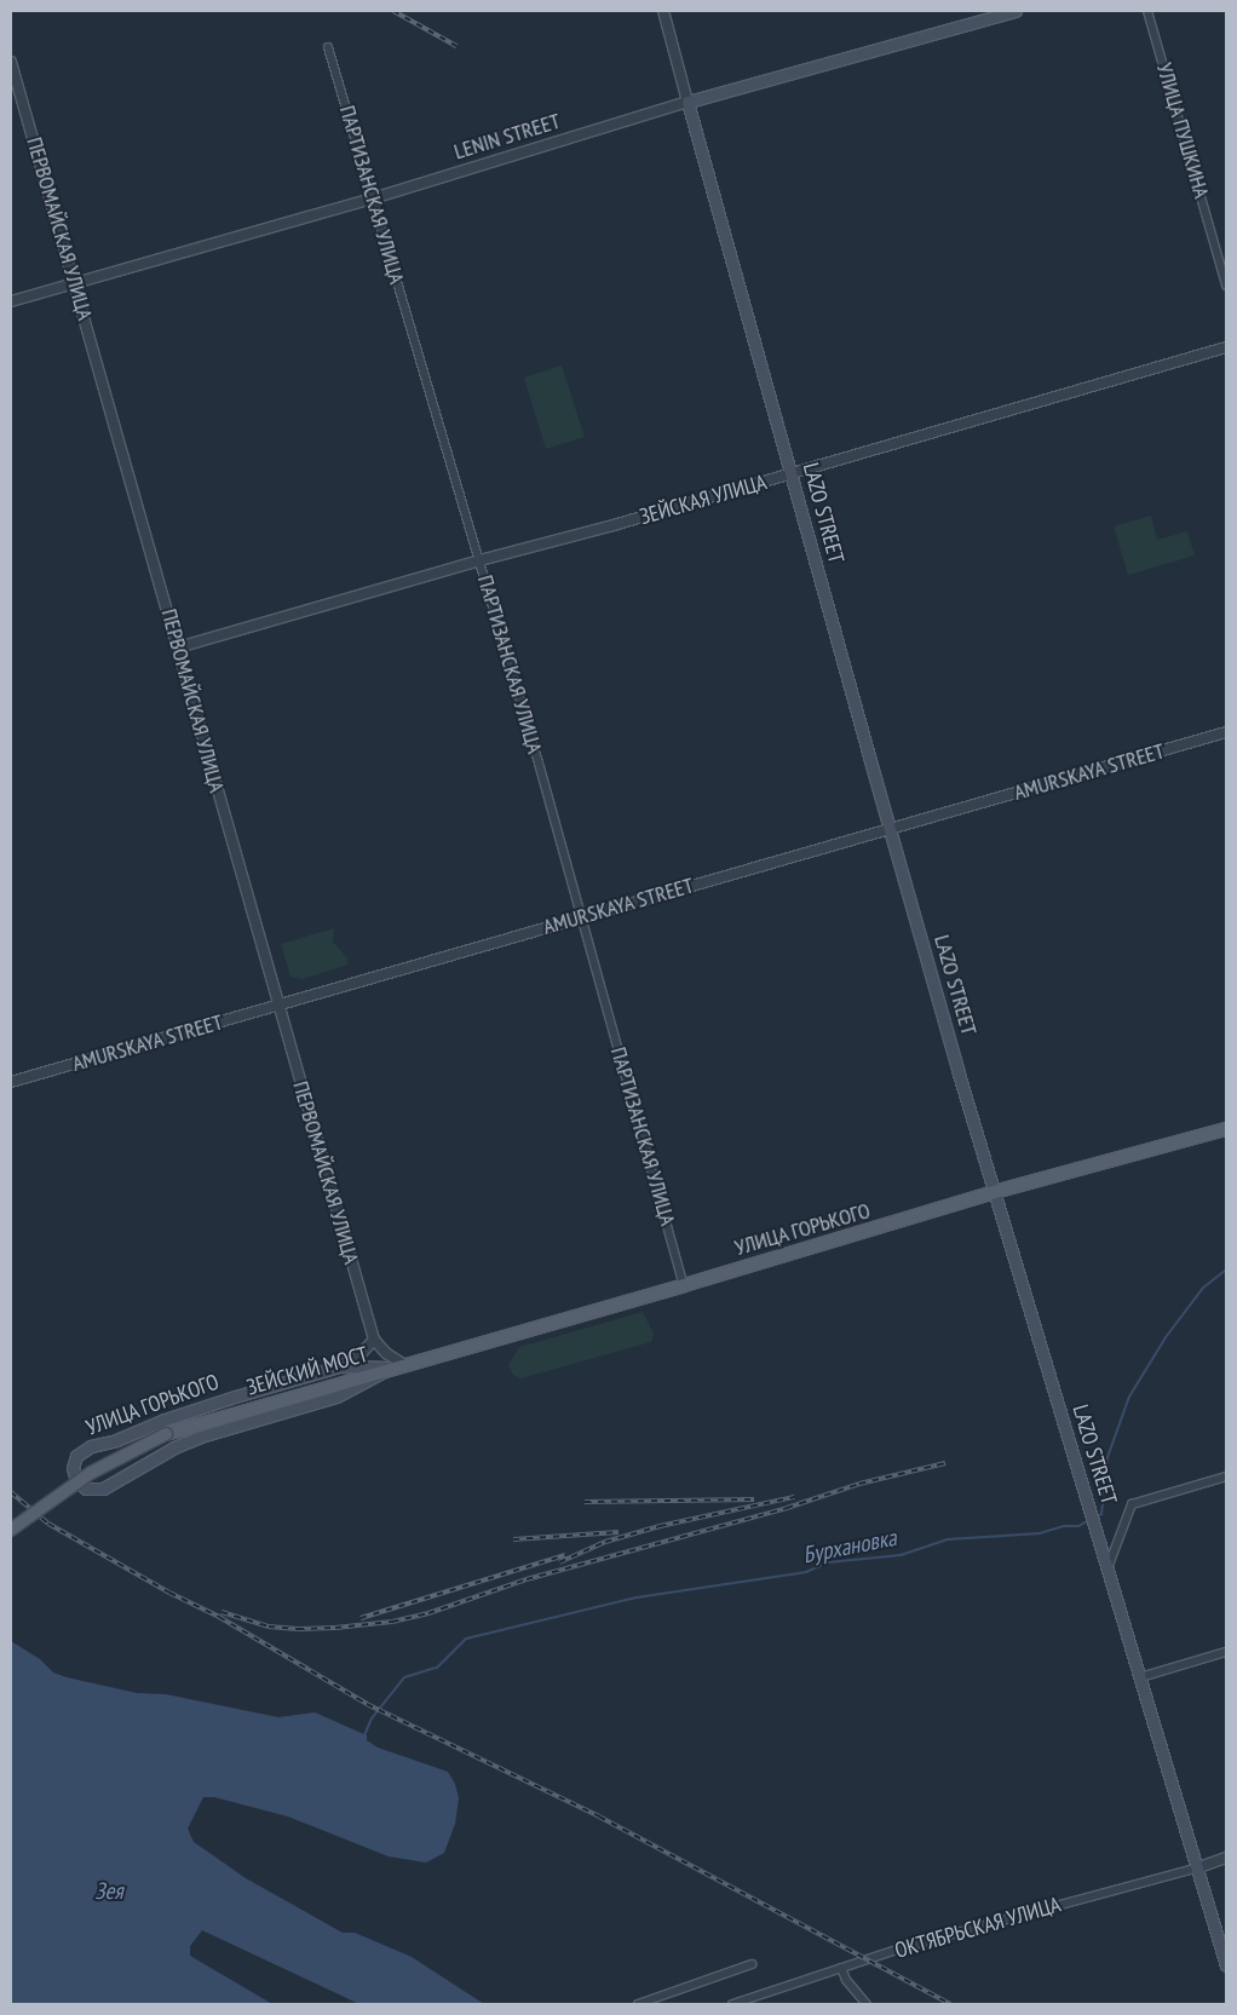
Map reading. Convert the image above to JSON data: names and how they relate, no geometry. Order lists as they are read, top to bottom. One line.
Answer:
{"streets":{"main road":["LENIN STREET","LAZO STREET","УЛИЦА ГОРЬКОГО","ЗЕЙСКИЙ МОСТ"],"street":["УЛИЦА ПУШКИНА","ПАРТИЗАНСКАЯ УЛИЦА","ПЕРВОМАЙСКАЯ УЛИЦА","ЗЕЙСКАЯ УЛИЦА","AMURSKAYA STREET","ОКТЯБРЬСКАЯ УЛИЦА"]},"crossings":[["LENIN STREET","ПАРТИЗАНСКАЯ УЛИЦА"],["LENIN STREET","ПЕРВОМАЙСКАЯ УЛИЦА"],["LENIN STREET","LAZO STREET"],["ПАРТИЗАНСКАЯ УЛИЦА","ЗЕЙСКАЯ УЛИЦА"],["ПАРТИЗАНСКАЯ УЛИЦА","AMURSKAYA STREET"],["ПАРТИЗАНСКАЯ УЛИЦА","УЛИЦА ГОРЬКОГО"],["ПЕРВОМАЙСКАЯ УЛИЦА","ЗЕЙСКАЯ УЛИЦА"],["ПЕРВОМАЙСКАЯ УЛИЦА","AMURSKAYA STREET"],["ЗЕЙСКАЯ УЛИЦА","LAZO STREET"],["LAZO STREET","AMURSKAYA STREET"],["LAZO STREET","УЛИЦА ГОРЬКОГО"],["LAZO STREET","ОКТЯБРЬСКАЯ УЛИЦА"],["УЛИЦА ГОРЬКОГО","ЗЕЙСКИЙ МОСТ"]],"water":["Бурхановка","Зея"]}
